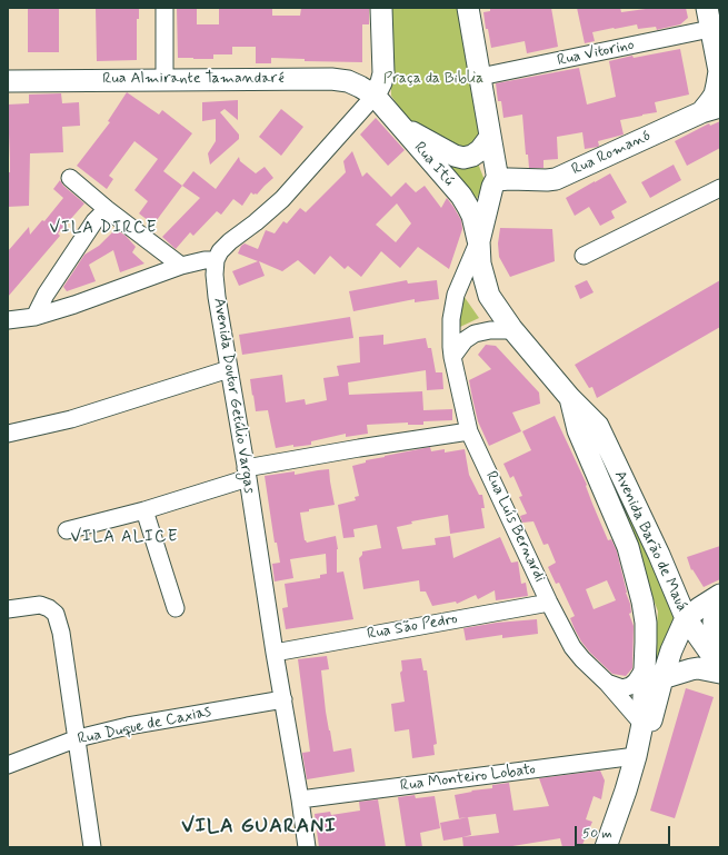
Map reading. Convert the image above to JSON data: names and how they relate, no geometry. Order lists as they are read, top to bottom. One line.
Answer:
{"streets":{"main road":["Rua Almirante Tamandaré","Rua Romanó","Rua Itú","Avenida Barão de Mauá"],"street":["Rua Vitorino","Avenida Doutor Getúlio Vargas","Rua Luís Bernardi","Rua São Pedro","Rua Duque de Caxias","Rua Monteiro Lobato"]},"crossings":[["Rua Almirante Tamandaré","Rua Itú"],["Rua Romanó","Avenida Barão de Mauá"],["Rua Itú","Rua Luís Bernardi"],["Rua Itú","Avenida Barão de Mauá"],["Avenida Doutor Getúlio Vargas","Rua São Pedro"],["Avenida Doutor Getúlio Vargas","Rua Duque de Caxias"],["Avenida Doutor Getúlio Vargas","Rua Monteiro Lobato"],["Rua Luís Bernardi","Avenida Barão de Mauá"],["Rua Luís Bernardi","Rua São Pedro"],["Avenida Barão de Mauá","Rua Monteiro Lobato"]],"districts":["VILA DIRCE","VILA ALICE","VILA GUARANI"],"parks":["Praça da Biblia"],"scale_bar":"50 m"}
